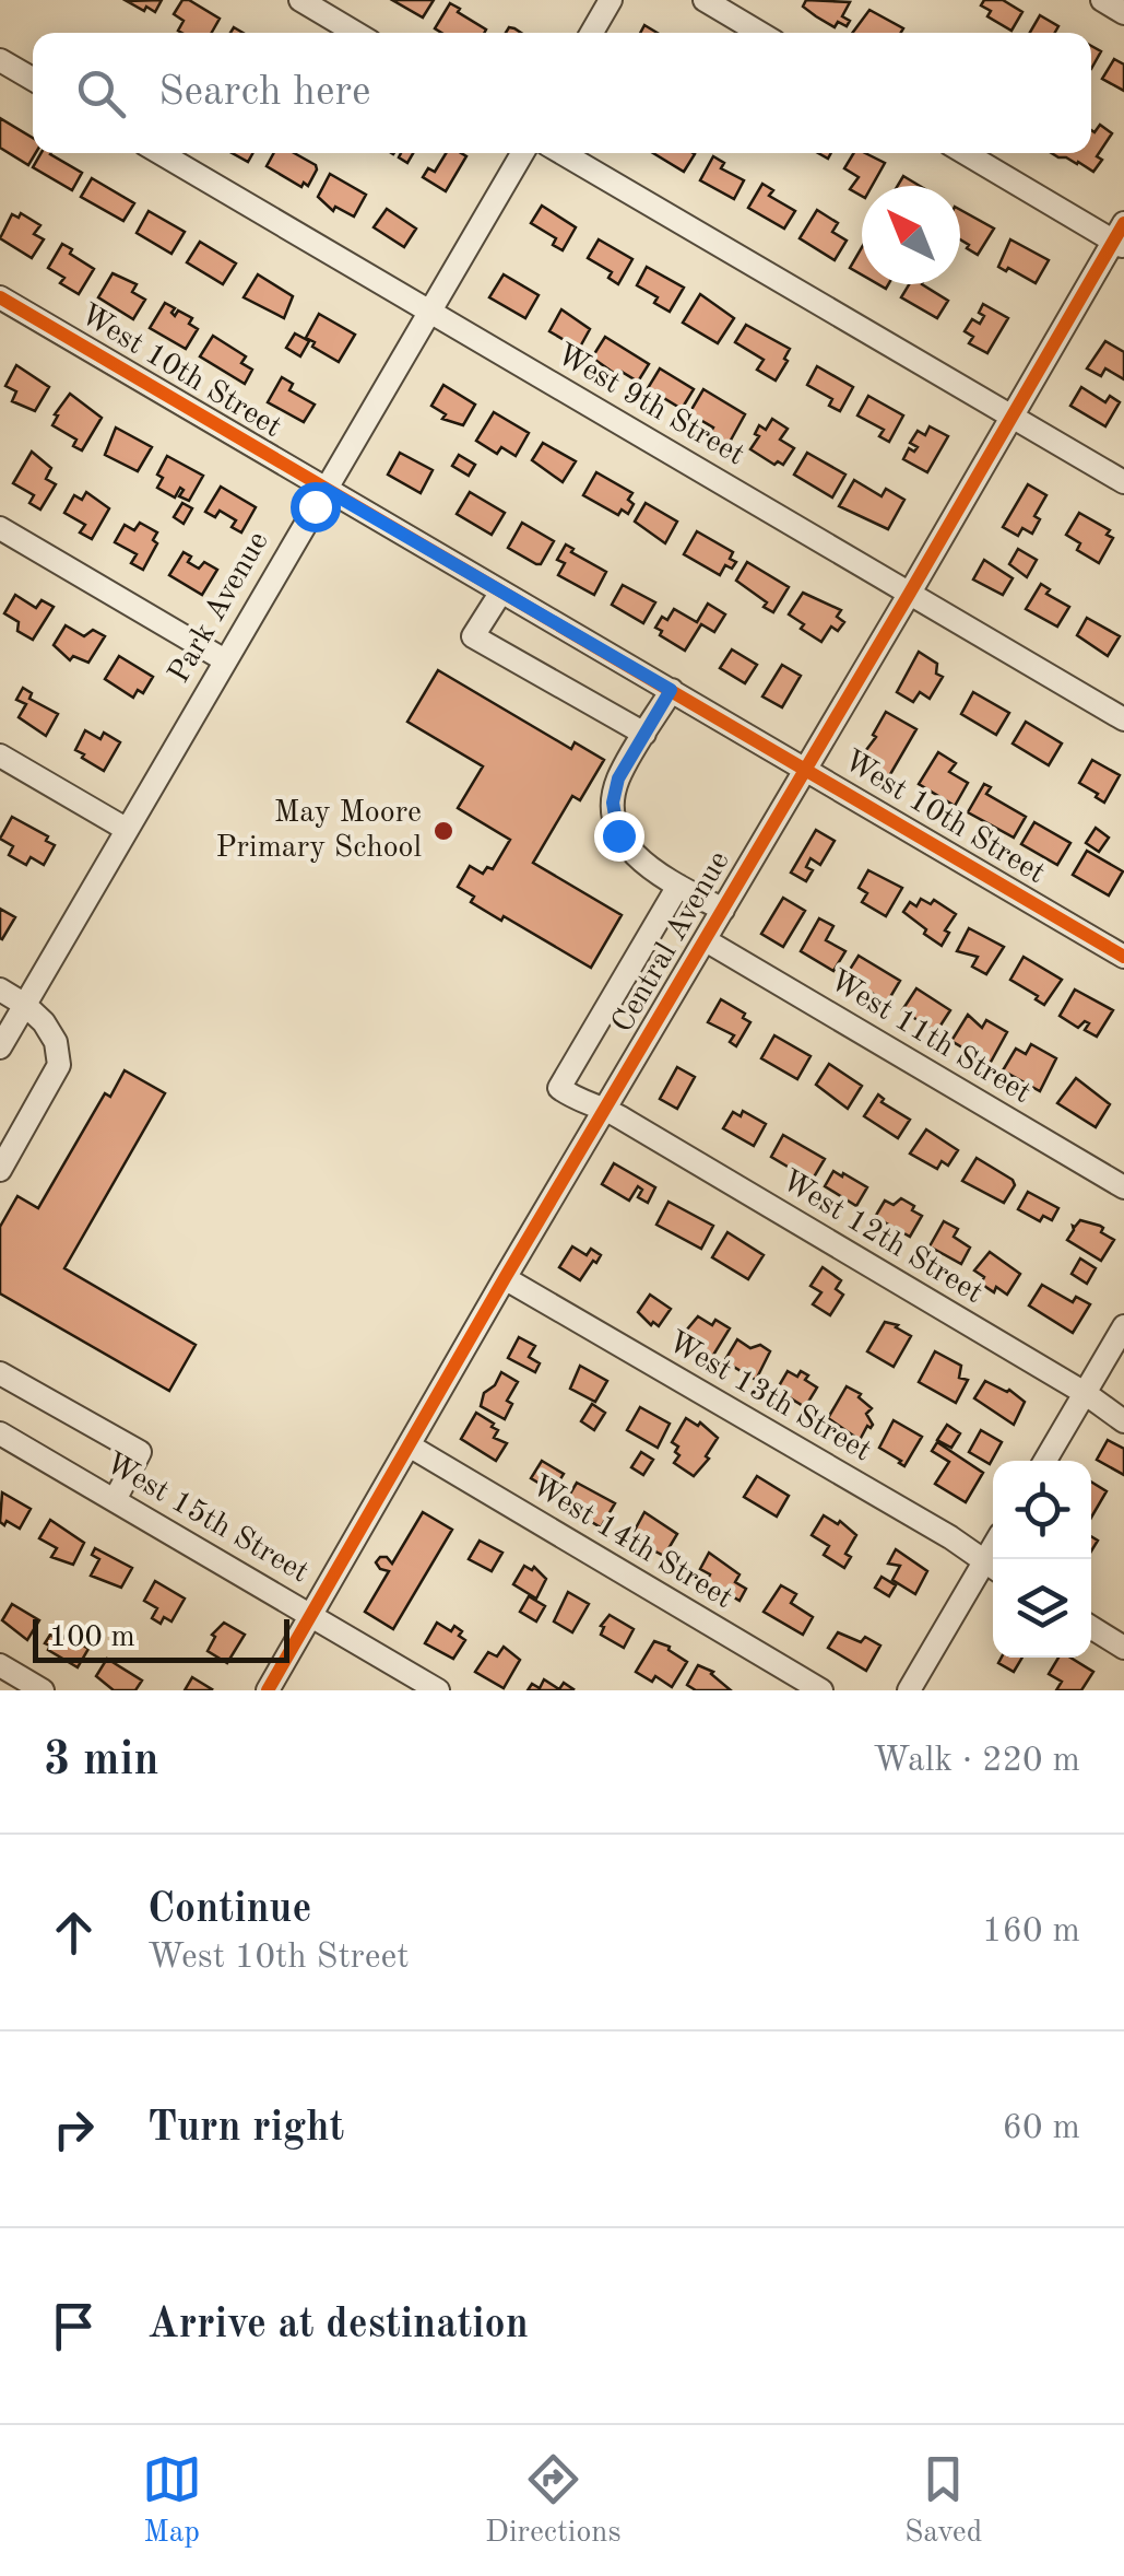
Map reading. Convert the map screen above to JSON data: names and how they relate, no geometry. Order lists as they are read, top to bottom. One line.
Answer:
{"streets":{"street":["West 10th Street","West 9th Street","Park Avenue","Central Avenue","West 11th Street","West 12th Street","West 13th Street","West 15th Street","West 14th Street"]},"crossings":[["West 10th Street","Park Avenue"],["West 10th Street","Central Avenue"],["West 9th Street","Park Avenue"],["West 9th Street","Central Avenue"],["Central Avenue","West 11th Street"],["Central Avenue","West 12th Street"],["Central Avenue","West 13th Street"],["Central Avenue","West 15th Street"],["Central Avenue","West 14th Street"]],"places":["May Moore Primary School"],"scale_bar":"100 m","north":"top left","page":{"search":"Search here","scale":"100 m","heading":["3 min","Walk · 220 m"],"list":[["Continue","West 10th Street","160 m"],["Turn right","60 m"],"Arrive at destination"],"nav":["Map","Directions","Saved"]}}
